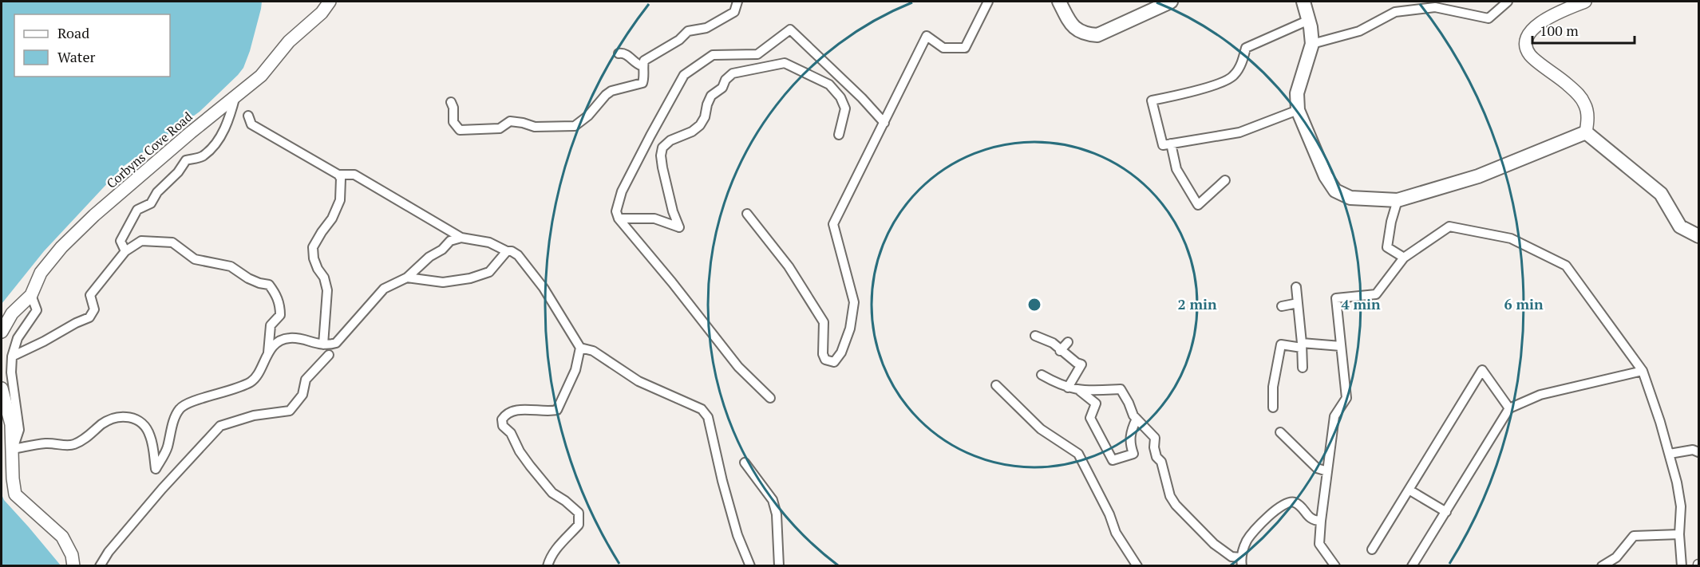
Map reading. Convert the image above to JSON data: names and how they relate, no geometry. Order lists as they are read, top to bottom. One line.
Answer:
{"streets":{"main road":["Corbyns Cove Road"]},"legend":["Road","Water"],"scale_bar":"100 m","rings":["2 min","4 min","6 min"]}
